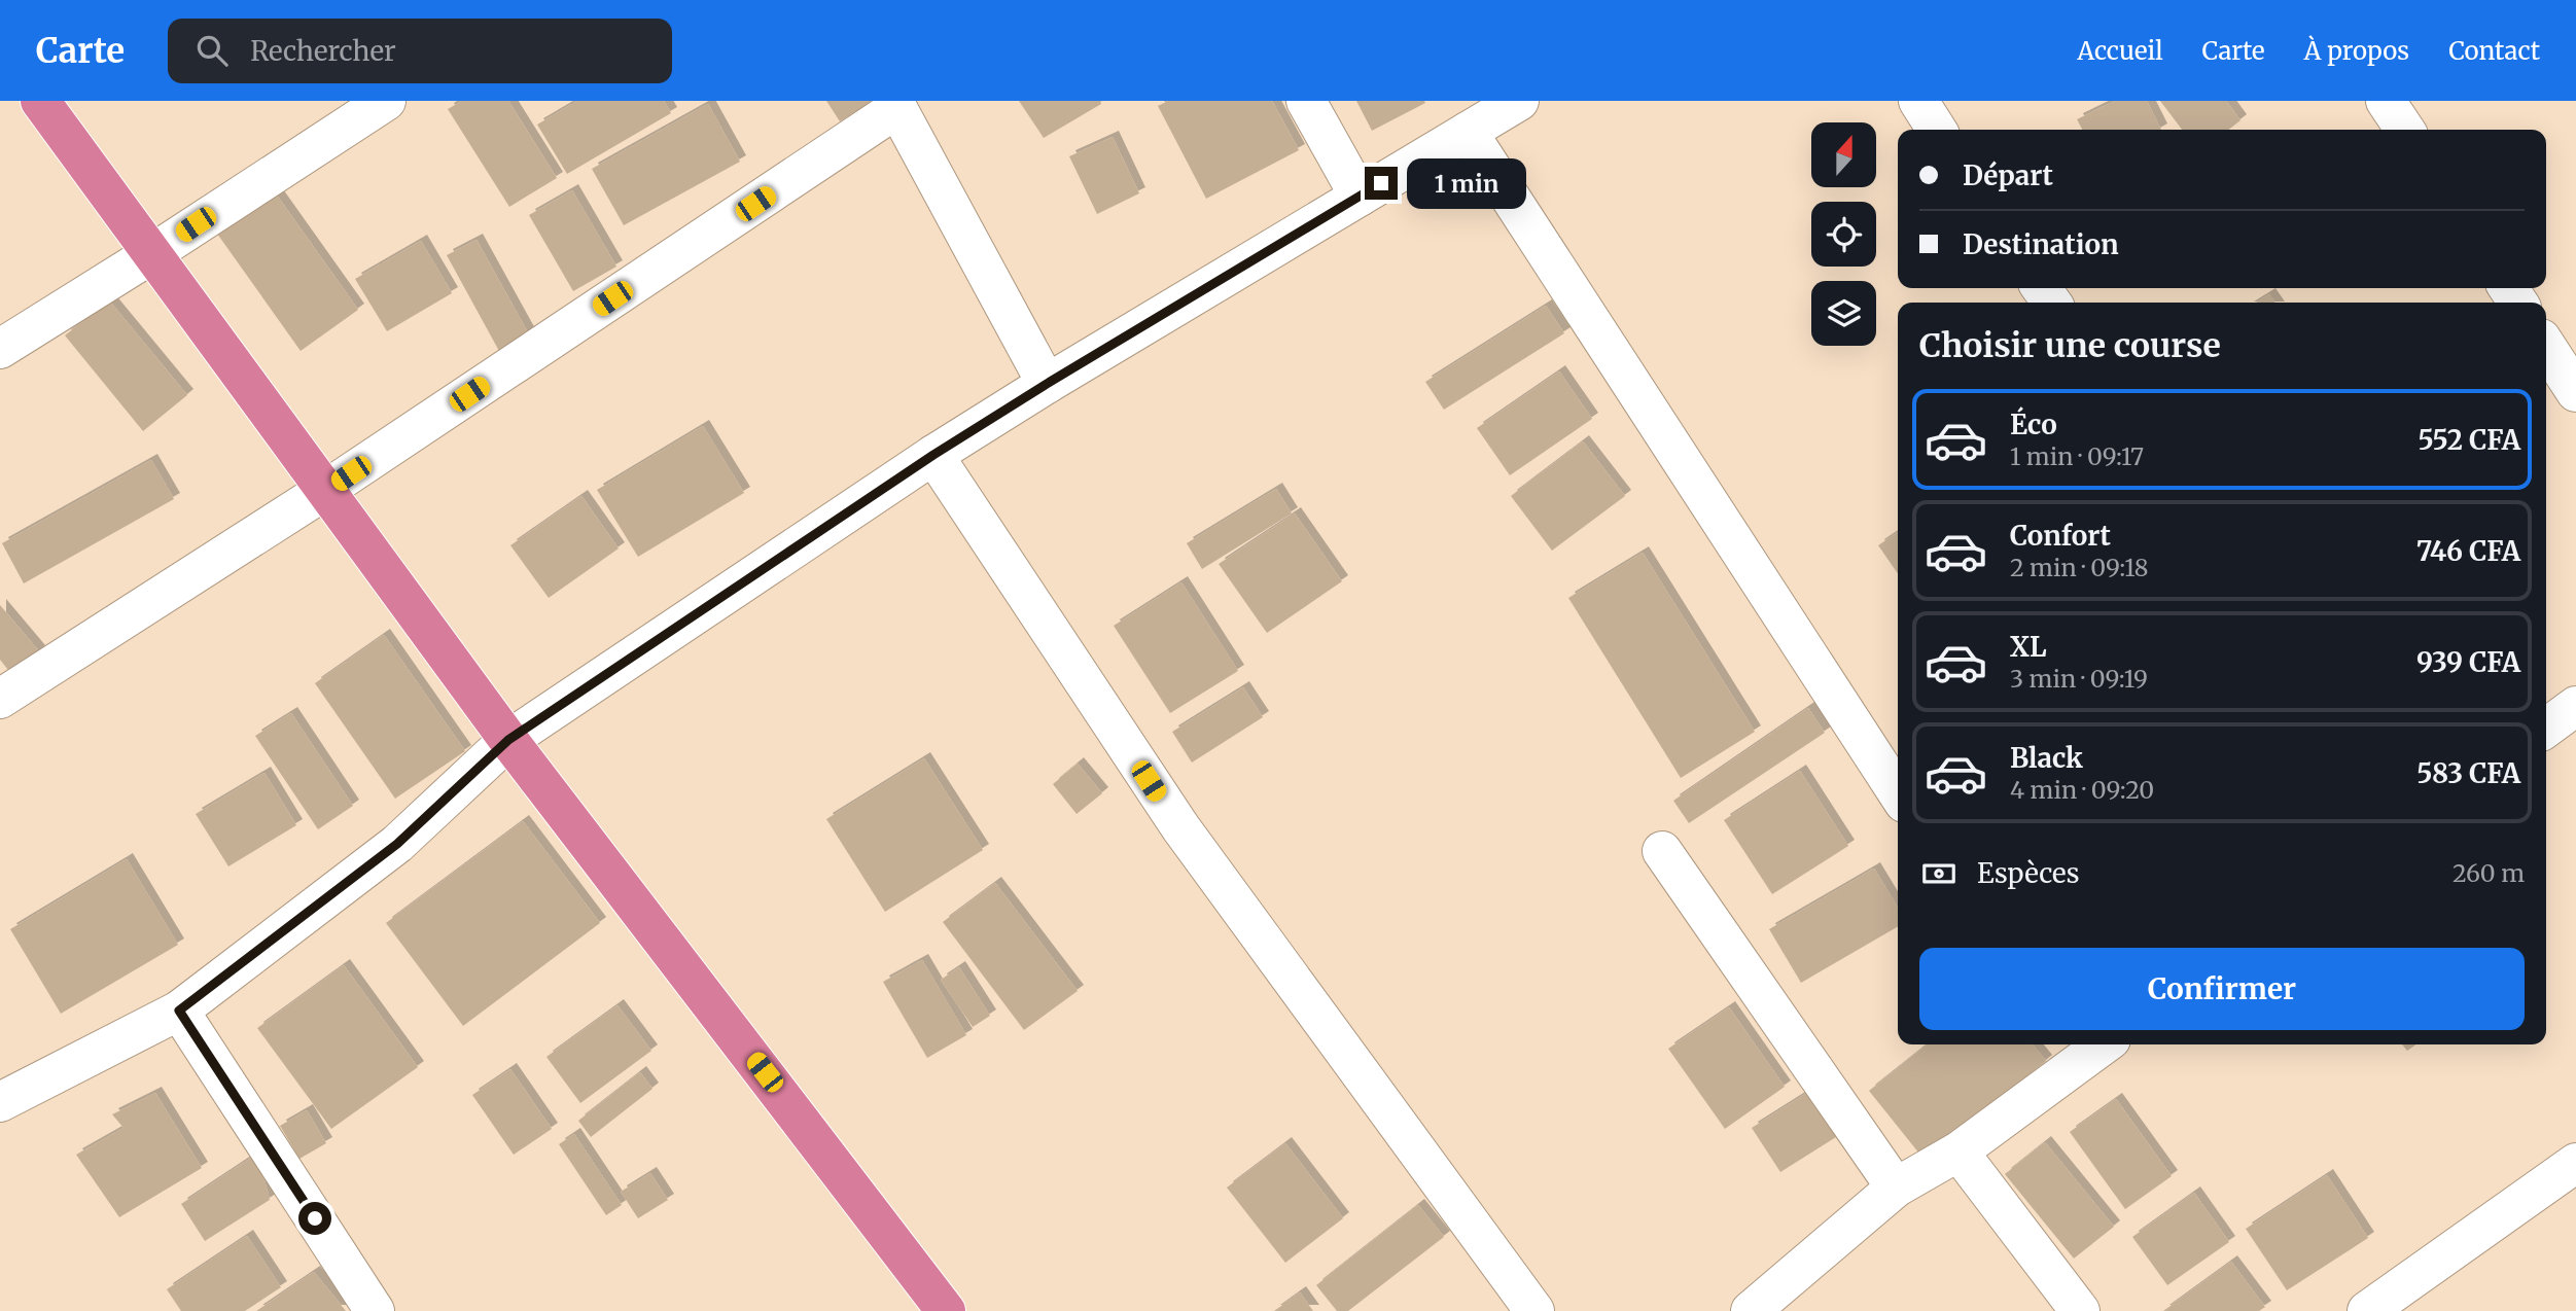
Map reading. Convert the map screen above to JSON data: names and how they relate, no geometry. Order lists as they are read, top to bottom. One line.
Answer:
{"north":"top","page":{"header":"Carte","search":"Rechercher","nav":["Accueil","Carte","À propos","Contact"],"banner":["Départ","Destination"],"bubble":"1 min","heading":"Choisir une course","list":[{"name":"Éco","note":"1 min · 09:17","value":"552 CFA"},{"name":"Confort","note":"2 min · 09:18","value":"746 CFA"},{"name":"XL","note":"3 min · 09:19","value":"939 CFA"},{"name":"Black","note":"4 min · 09:20","value":"583 CFA"}],"pay":["Espèces","260 m"],"buttons":"Confirmer"}}
